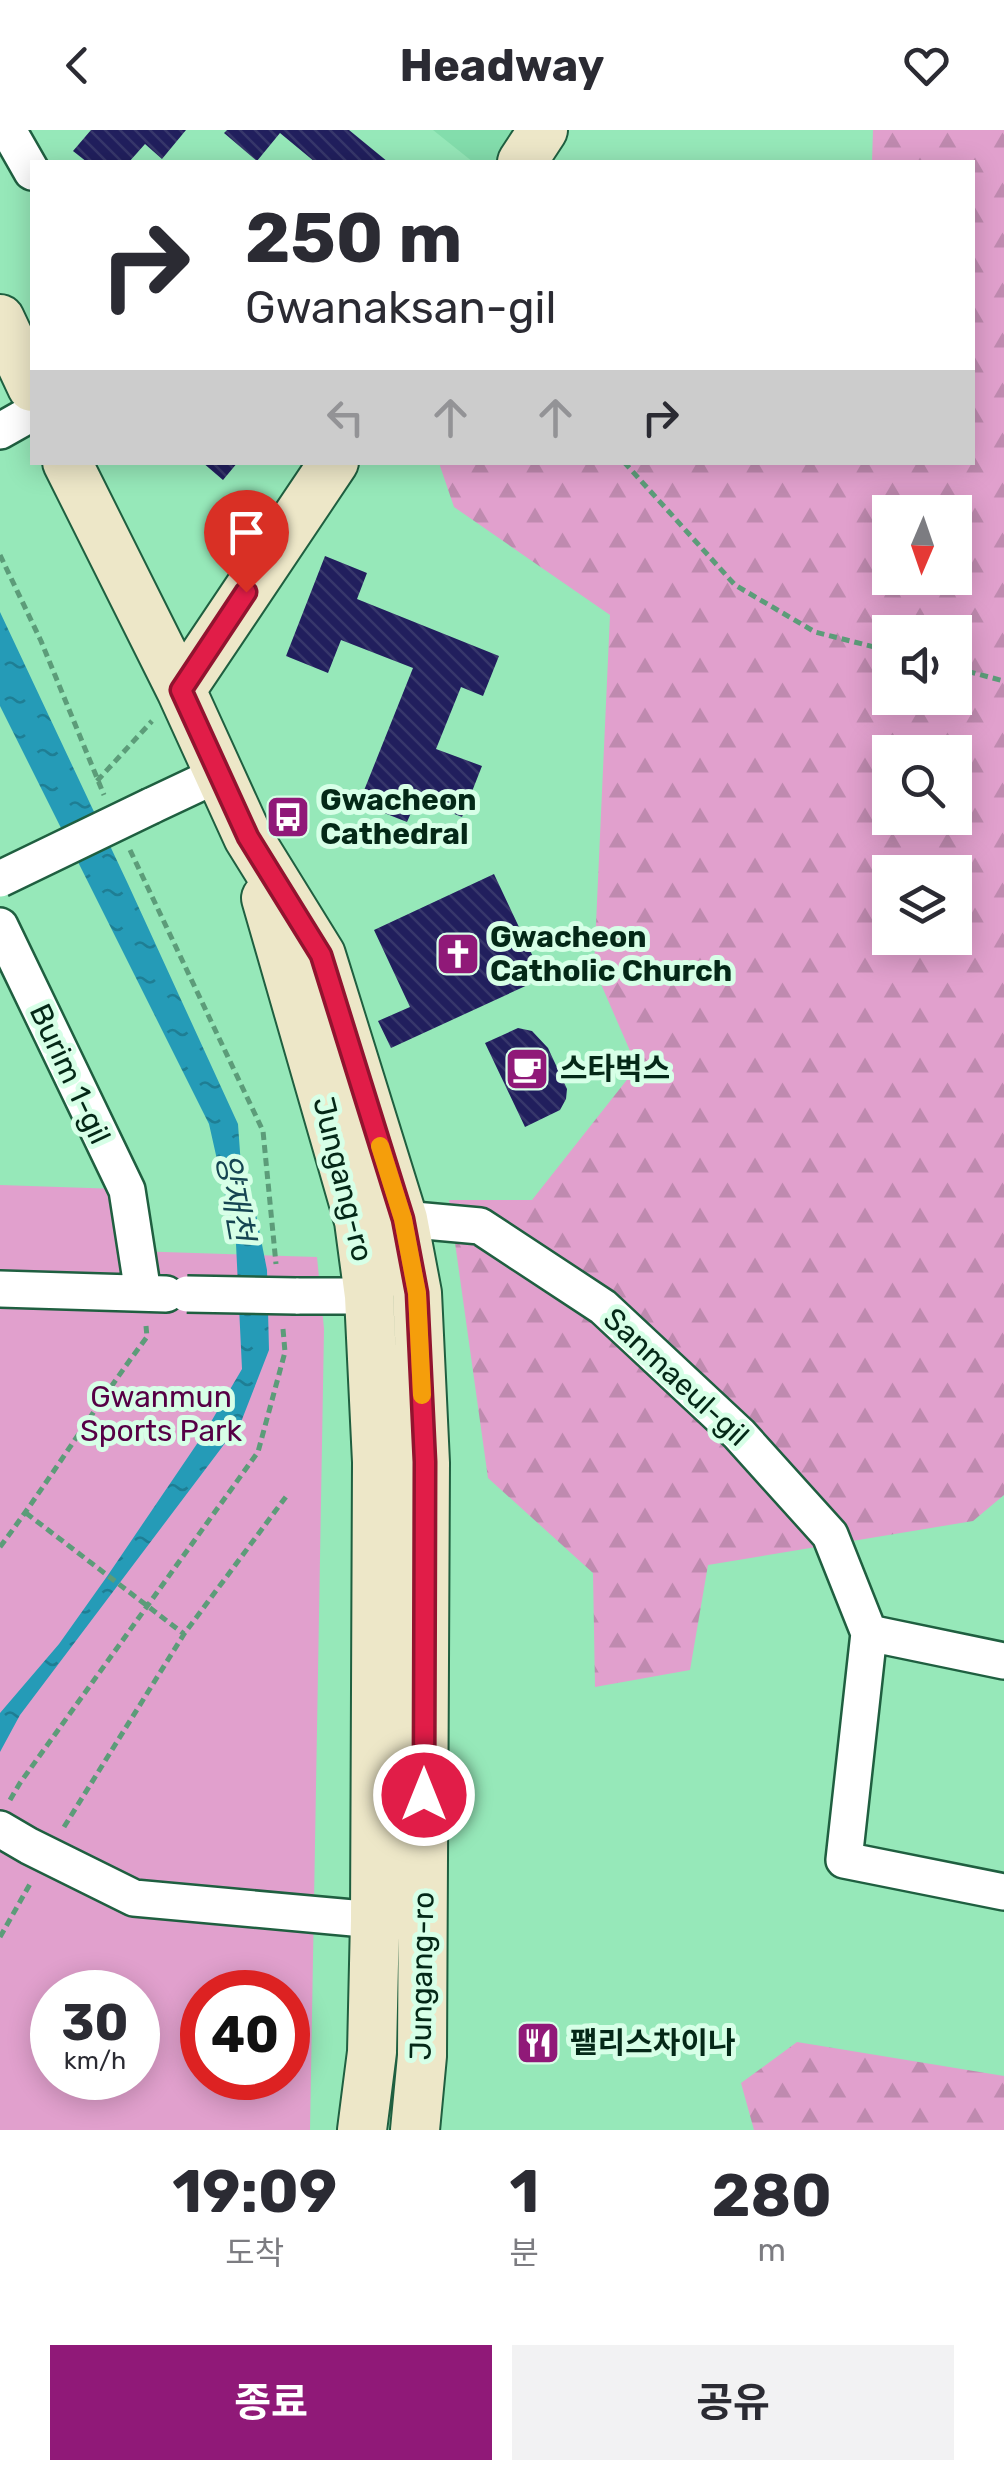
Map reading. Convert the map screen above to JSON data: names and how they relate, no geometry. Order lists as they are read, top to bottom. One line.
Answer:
{"streets":{"street":["Burim 1-gil","Jungang-ro","Sanmaeul-gil"]},"crossings":[["Jungang-ro","Sanmaeul-gil"]],"water":["양재천"],"parks":["Gwanmun Sports Park"],"places":{"bus stop":["Gwacheon Cathedral"],"church":["Gwacheon Catholic Church"],"cafe":["스타벅스"],"restaurant":["팰리스차이나"]},"north":"bottom","page":{"header":"Headway","turn":["250 m","Gwanaksan-gil"],"speed":"30 km/h","limit":"40","eta":["19:09","도착","1","분","280","m"],"buttons":["종료","공유"]}}
